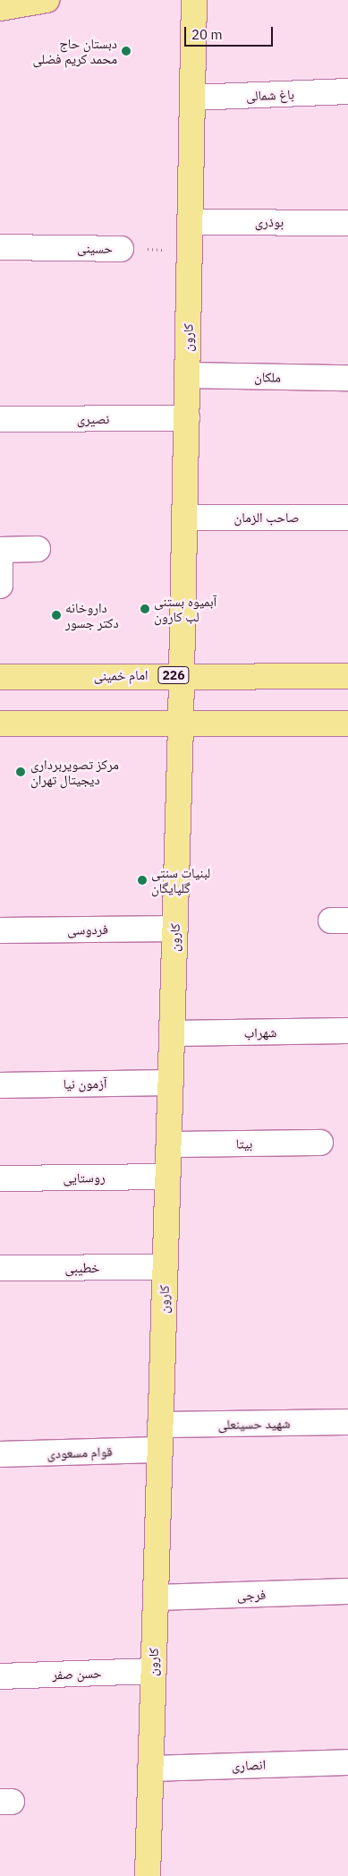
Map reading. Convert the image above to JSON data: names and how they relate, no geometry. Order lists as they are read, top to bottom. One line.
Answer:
{"streets":{"main road":["کارون","امام خمینی","226"],"street":["باغ شمالی","بوذری","حسینی","ملکان","نصیری","صاحب الزمان","فردوسی","شهراب","آزمون نیا","بیتا","روستایی","خطیبی","شهید حسینعلی","قوام مسعودی","فرجی","حسن صفر","انصاری"]},"crossings":[["باغ شمالی","کارون"],["بوذری","کارون"],["حسینی","کارون"],["کارون","ملکان"],["کارون","نصیری"],["کارون","صاحب الزمان"],["کارون","امام خمینی"],["کارون","فردوسی"],["کارون","شهراب"],["کارون","آزمون نیا"],["کارون","بیتا"],["کارون","روستایی"],["کارون","خطیبی"],["کارون","شهید حسینعلی"],["کارون","قوام مسعودی"],["کارون","فرجی"],["کارون","حسن صفر"],["کارون","انصاری"]],"places":["دبستان حاج محمد کریم فضلی","آبمیوه بستنی لب کارون","داروخانه دکتر جسور","مرکز تصویربرداری دیجیتال تهران","لبنیات سنتی گلپایگان"],"scale_bar":"20 m"}
